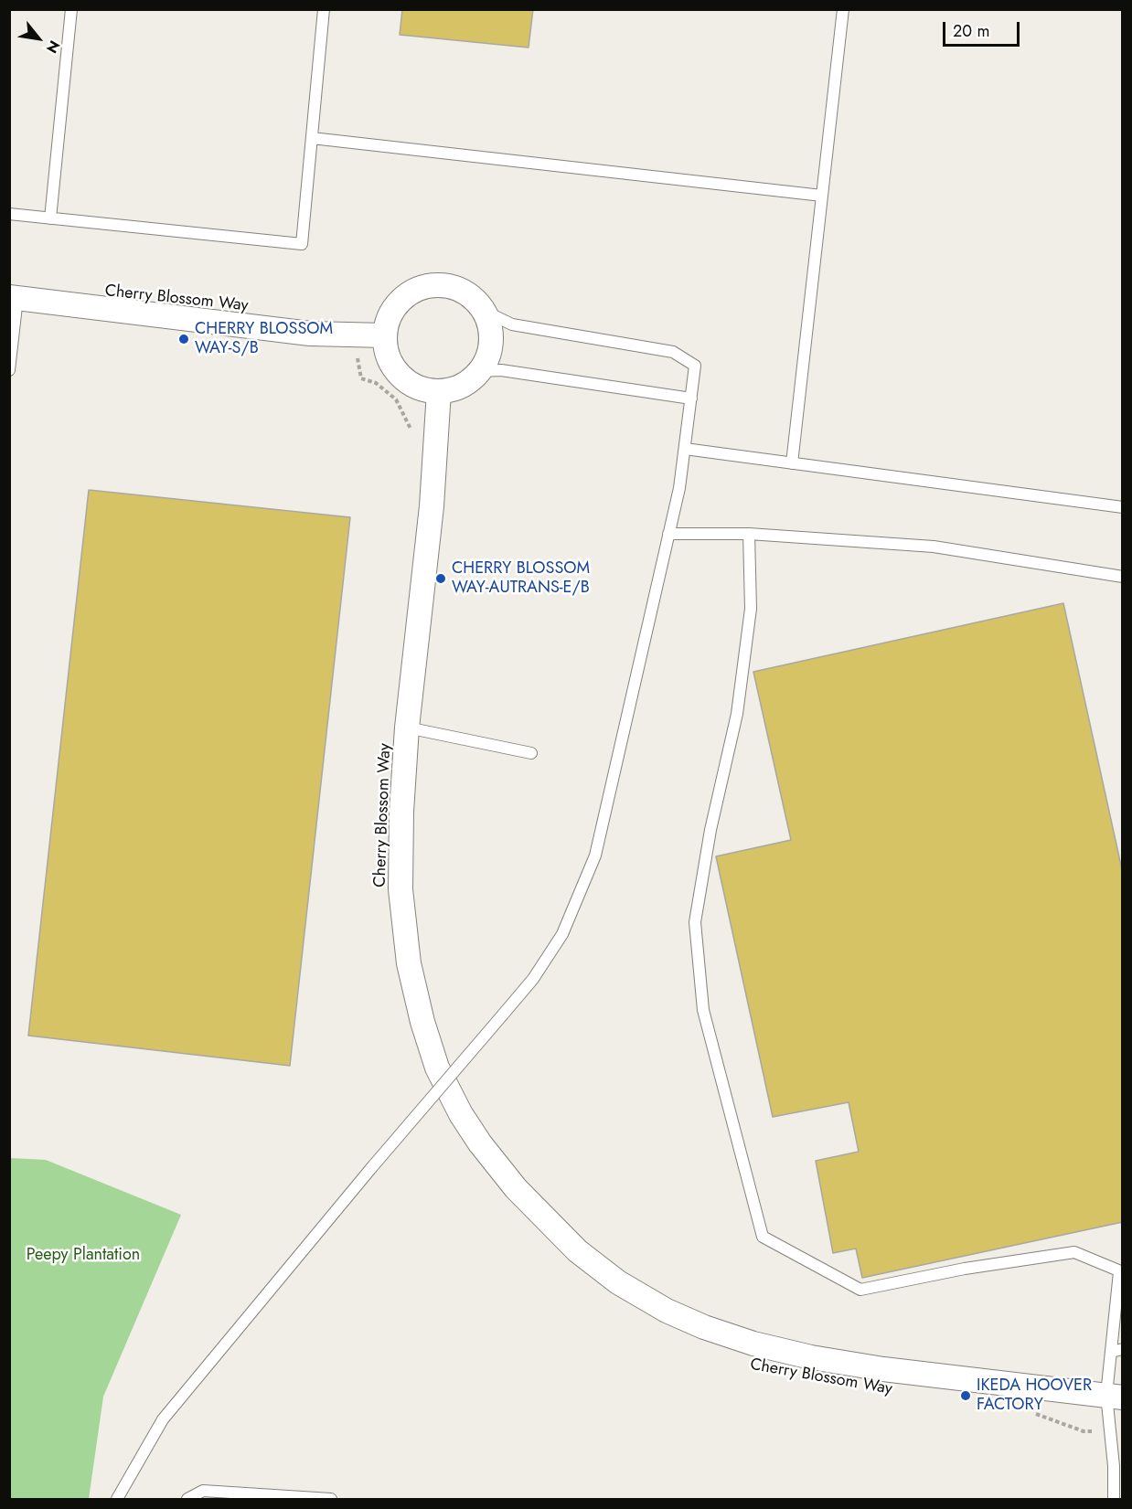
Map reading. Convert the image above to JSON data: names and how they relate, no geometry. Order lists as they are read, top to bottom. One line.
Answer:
{"streets":{"street":["Cherry Blossom Way"]},"parks":["Peepy Plantation"],"places":["CHERRY BLOSSOM WAY-S/B","CHERRY BLOSSOM WAY-AUTRANS-E/B","IKEDA HOOVER FACTORY"],"scale_bar":"20 m","north":"bottom right"}
